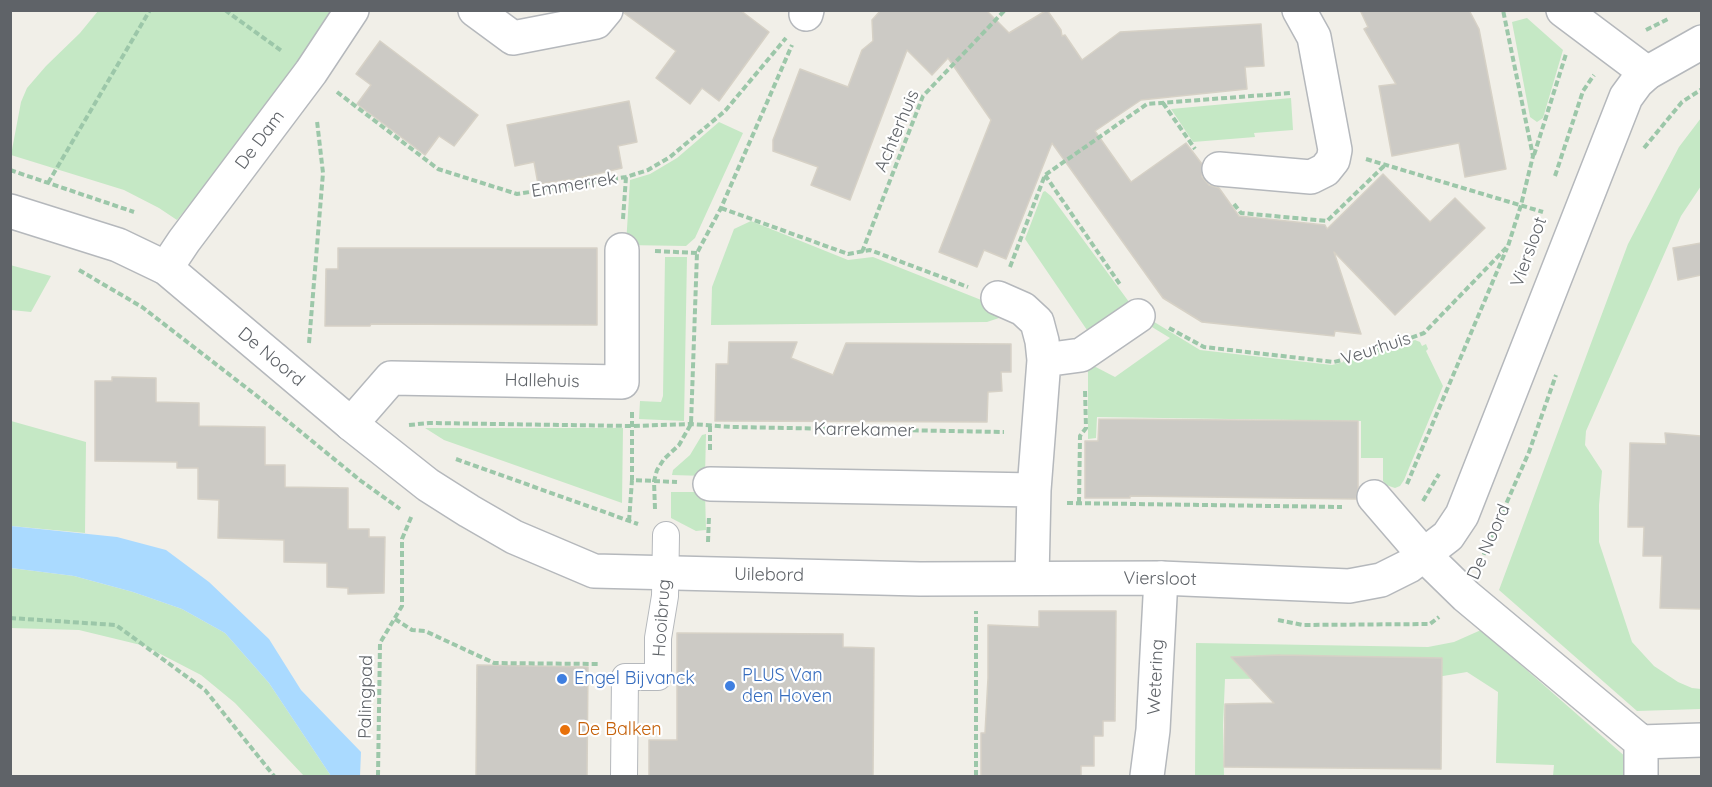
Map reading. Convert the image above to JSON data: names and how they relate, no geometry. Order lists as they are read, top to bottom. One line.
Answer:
{"streets":{"street":["De Dam","Viersloot","De Noord","Hallehuis","Uilebord","Hooibrug","Wetering"],"path":["Achterhuis","Emmerrek","Veurhuis","Karrekamer","Palingpad"]},"crossings":[["De Dam","Emmerrek"],["De Dam","De Noord"],["Emmerrek","Karrekamer"],["Viersloot","Uilebord"],["Viersloot","Wetering"],["De Noord","Hallehuis"],["De Noord","Uilebord"],["De Noord","Palingpad"],["Uilebord","Hooibrug"]],"places":["Engel Bijvanck","PLUS Van den Hoven","De Balken"]}
